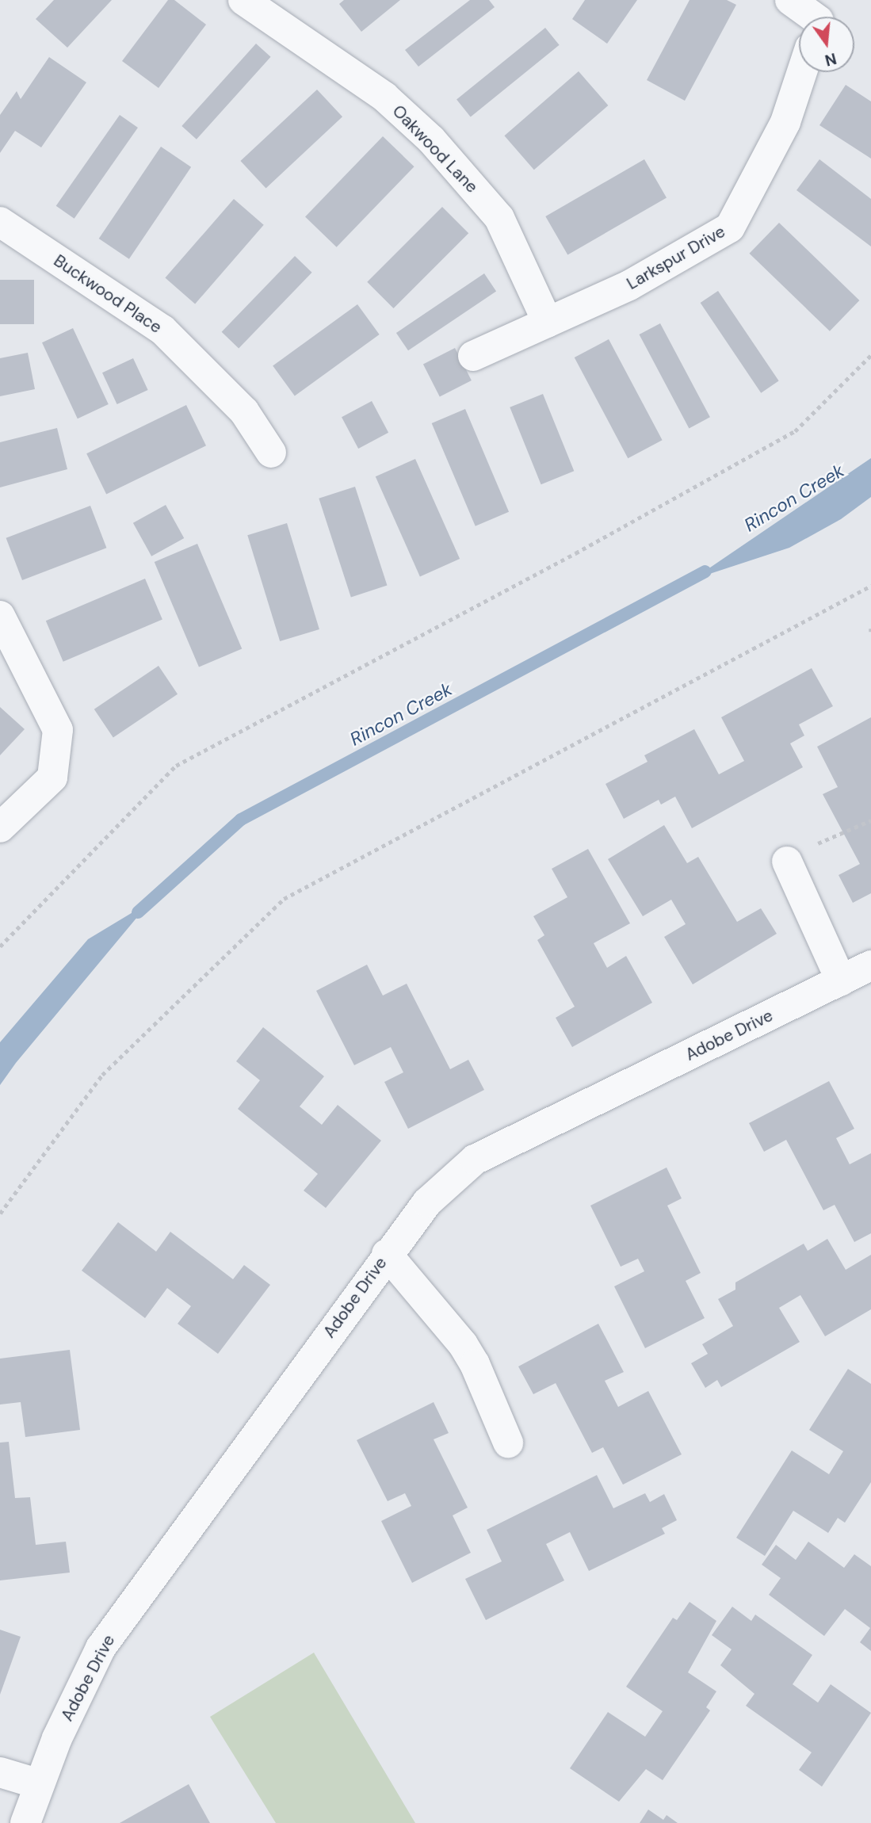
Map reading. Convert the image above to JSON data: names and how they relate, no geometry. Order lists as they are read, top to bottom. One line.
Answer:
{"streets":{"street":["Oakwood Lane","Larkspur Drive","Buckwood Place","Adobe Drive"]},"crossings":[["Oakwood Lane","Larkspur Drive"]],"water":["Rincon Creek"],"north":"bottom"}
